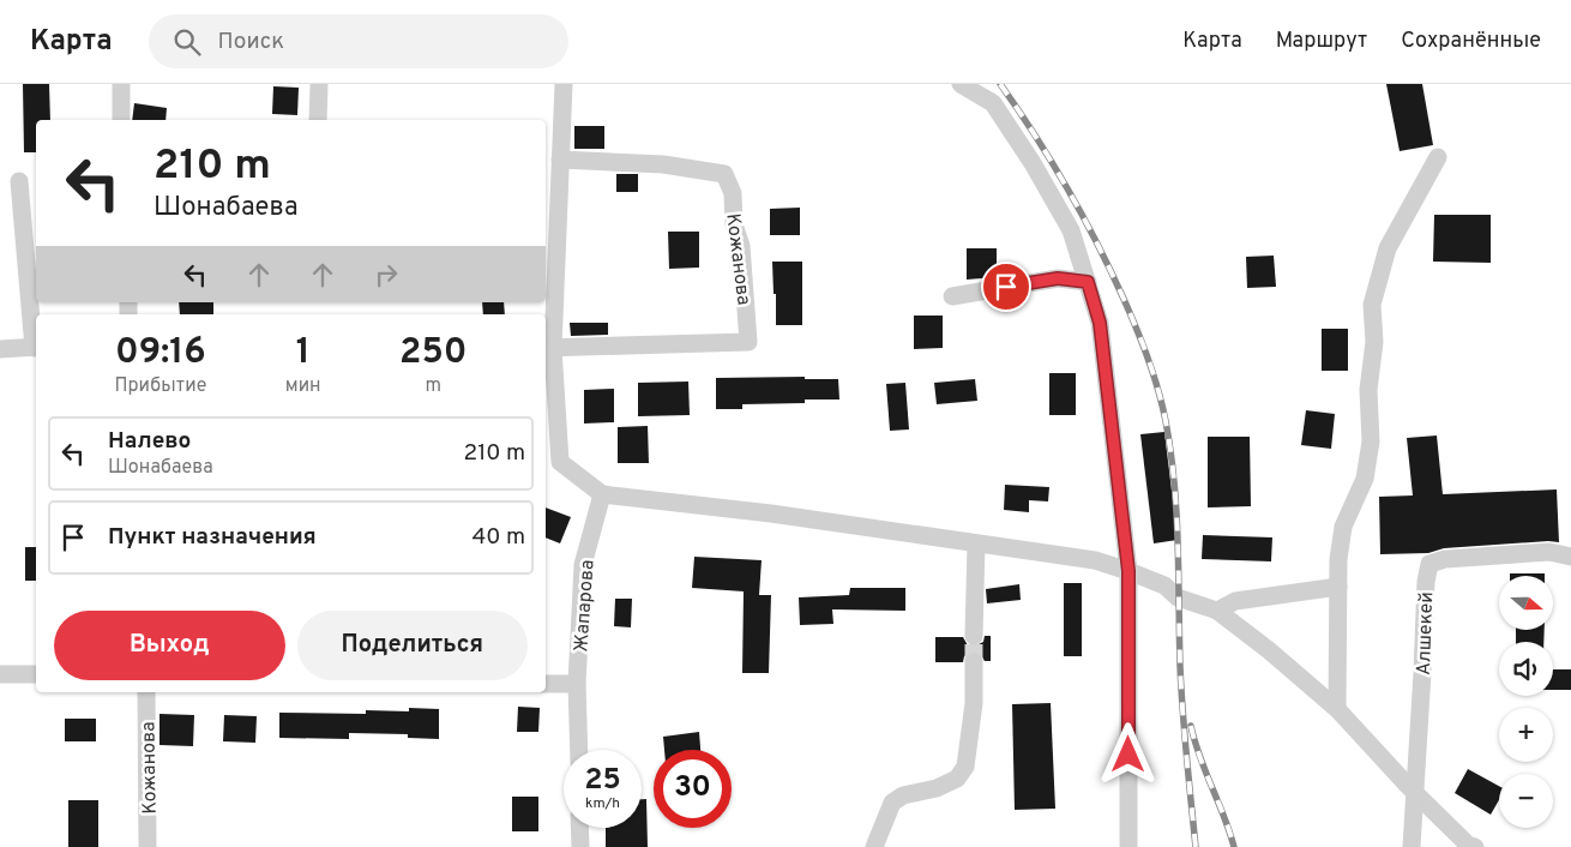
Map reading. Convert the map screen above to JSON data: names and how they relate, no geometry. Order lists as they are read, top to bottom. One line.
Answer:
{"streets":{"street":["Кожанова","Жапарова","Алшекей"]},"north":"right","page":{"header":"Карта","search":"Поиск","nav":["Карта","Маршрут","Сохранённые"],"turn":["210 m","Шонабаева"],"eta":["09:16","Прибытие","1","мин","250","m"],"list":[{"name":"Налево","note":"Шонабаева","value":"210 m"},{"name":"Пункт назначения","value":"40 m"}],"map_buttons":["+","−"],"buttons":["Выход","Поделиться"],"speed":"25 km/h","limit":"30"}}
